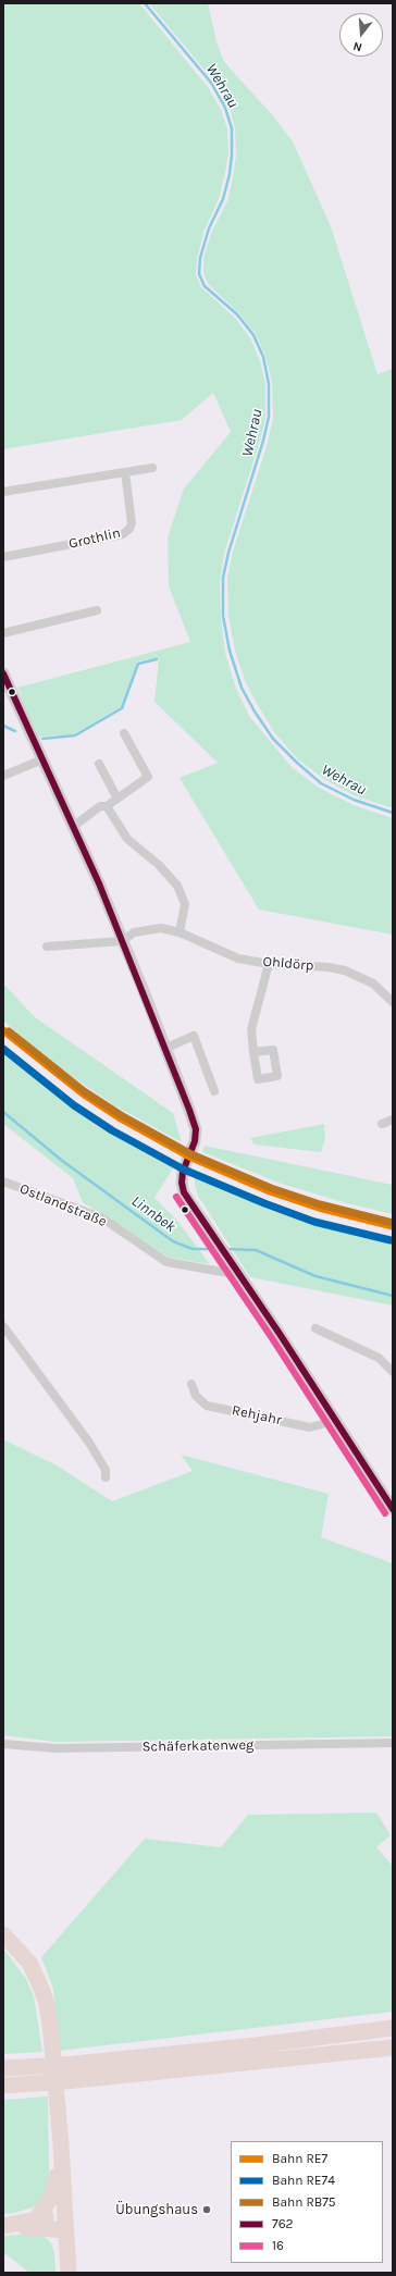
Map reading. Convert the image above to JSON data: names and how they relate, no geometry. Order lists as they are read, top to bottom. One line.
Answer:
{"streets":{"street":["Grothlin","Ohldörp","Ostlandstraße","Rehjahr","Schäferkatenweg"]},"water":["Wehrau","Linnbek"],"places":["Übungshaus"],"lines":["transit line 762","rail line RE7","rail line RB75","rail line RE74","transit line 16"],"legend":["Bahn RE7","Bahn RE74","Bahn RB75","762","16"],"north":"bottom"}
